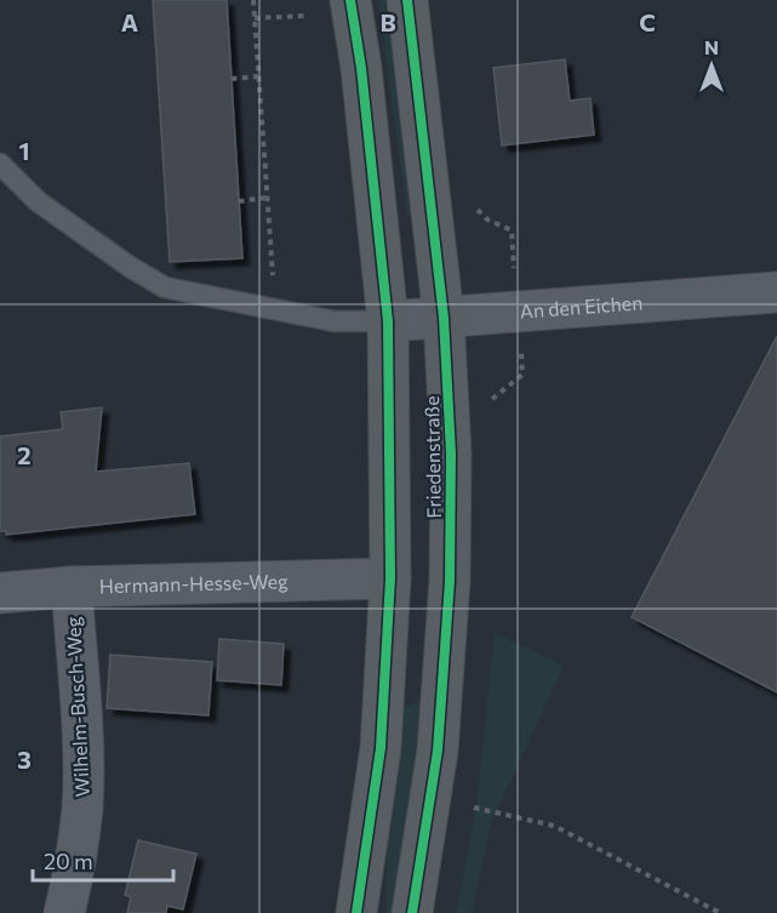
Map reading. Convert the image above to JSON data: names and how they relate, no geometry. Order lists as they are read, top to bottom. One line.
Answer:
{"streets":{"main road":["Friedenstraße"],"street":["An den Eichen","Hermann-Hesse-Weg","Wilhelm-Busch-Weg"]},"crossings":[["An den Eichen","Friedenstraße"],["Hermann-Hesse-Weg","Wilhelm-Busch-Weg"]],"scale_bar":"20 m","north":"top","grid":{"columns":["A","B","C"],"rows":["1","2","3"]}}
